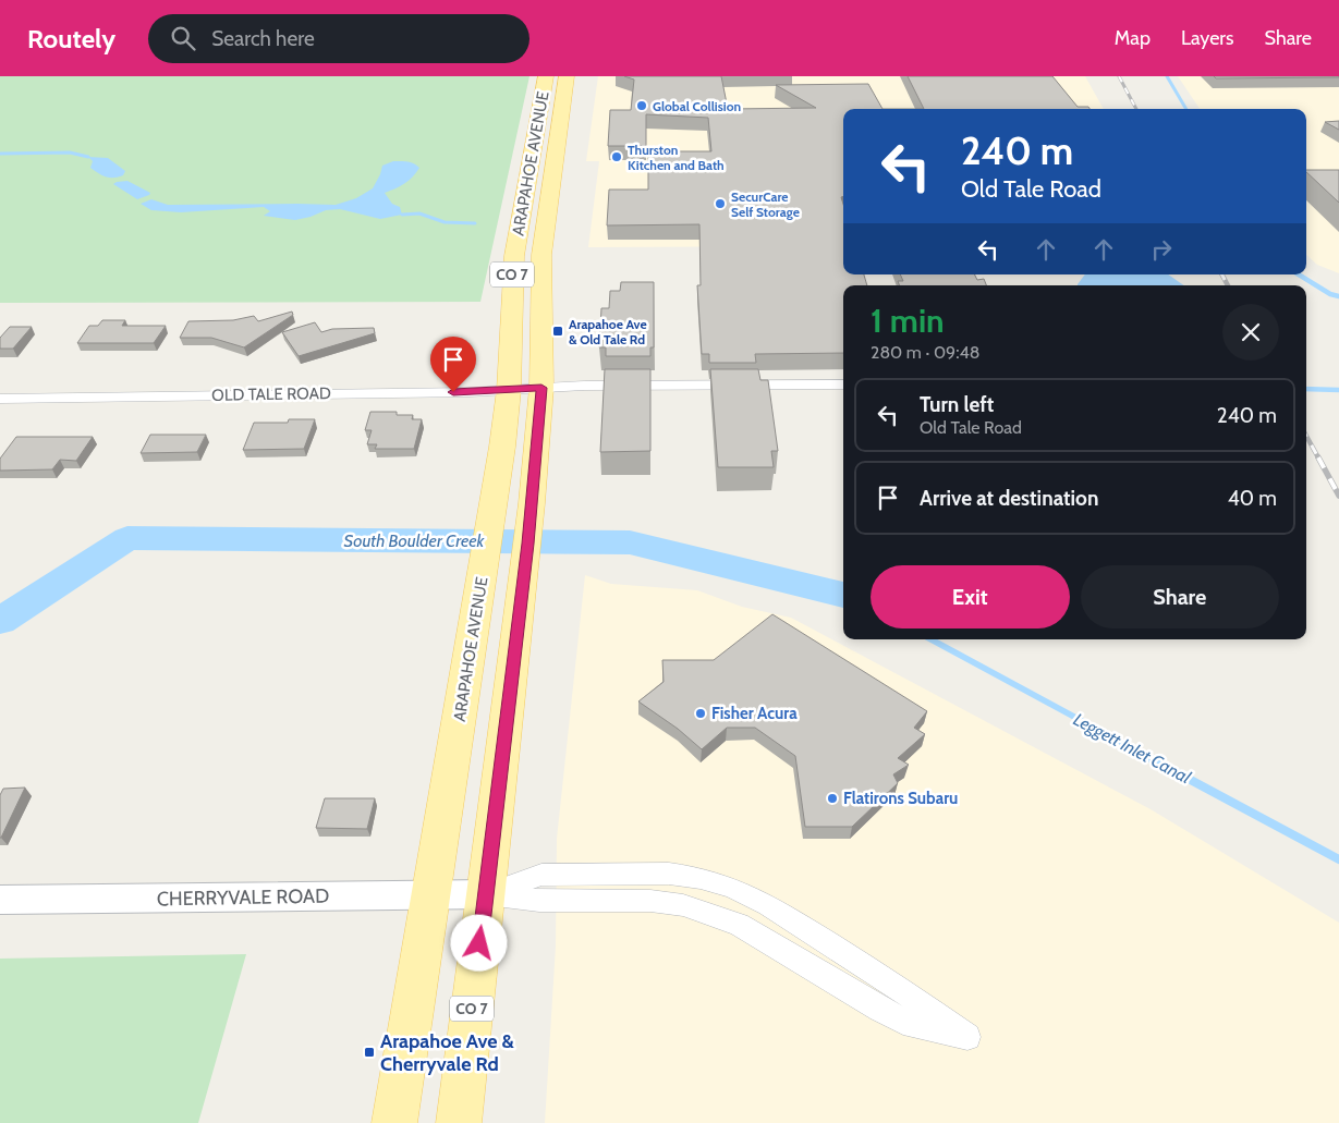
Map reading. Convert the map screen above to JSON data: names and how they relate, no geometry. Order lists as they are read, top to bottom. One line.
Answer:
{"streets":{"main road":["ARAPAHOE AVENUE","CO 7"],"street":["OLD TALE ROAD","CHERRYVALE ROAD"]},"crossings":[["ARAPAHOE AVENUE","OLD TALE ROAD"],["ARAPAHOE AVENUE","CHERRYVALE ROAD"]],"water":["South Boulder Creek","Leggett Inlet Canal"],"places":{"other":["Global Collision","Thurston Kitchen and Bath","SecurCare Self Storage","Fisher Acura","Flatirons Subaru"],"transit":["Arapahoe Ave & Old Tale Rd","Arapahoe Ave & Cherryvale Rd"]},"page":{"header":"Routely","search":"Search here","nav":["Map","Layers","Share"],"turn":["240 m","Old Tale Road"],"heading":["1 min","280 m · 09:48"],"list":[{"name":"Turn left","note":"Old Tale Road","value":"240 m"},{"name":"Arrive at destination","value":"40 m"}],"buttons":["Exit","Share"]}}
